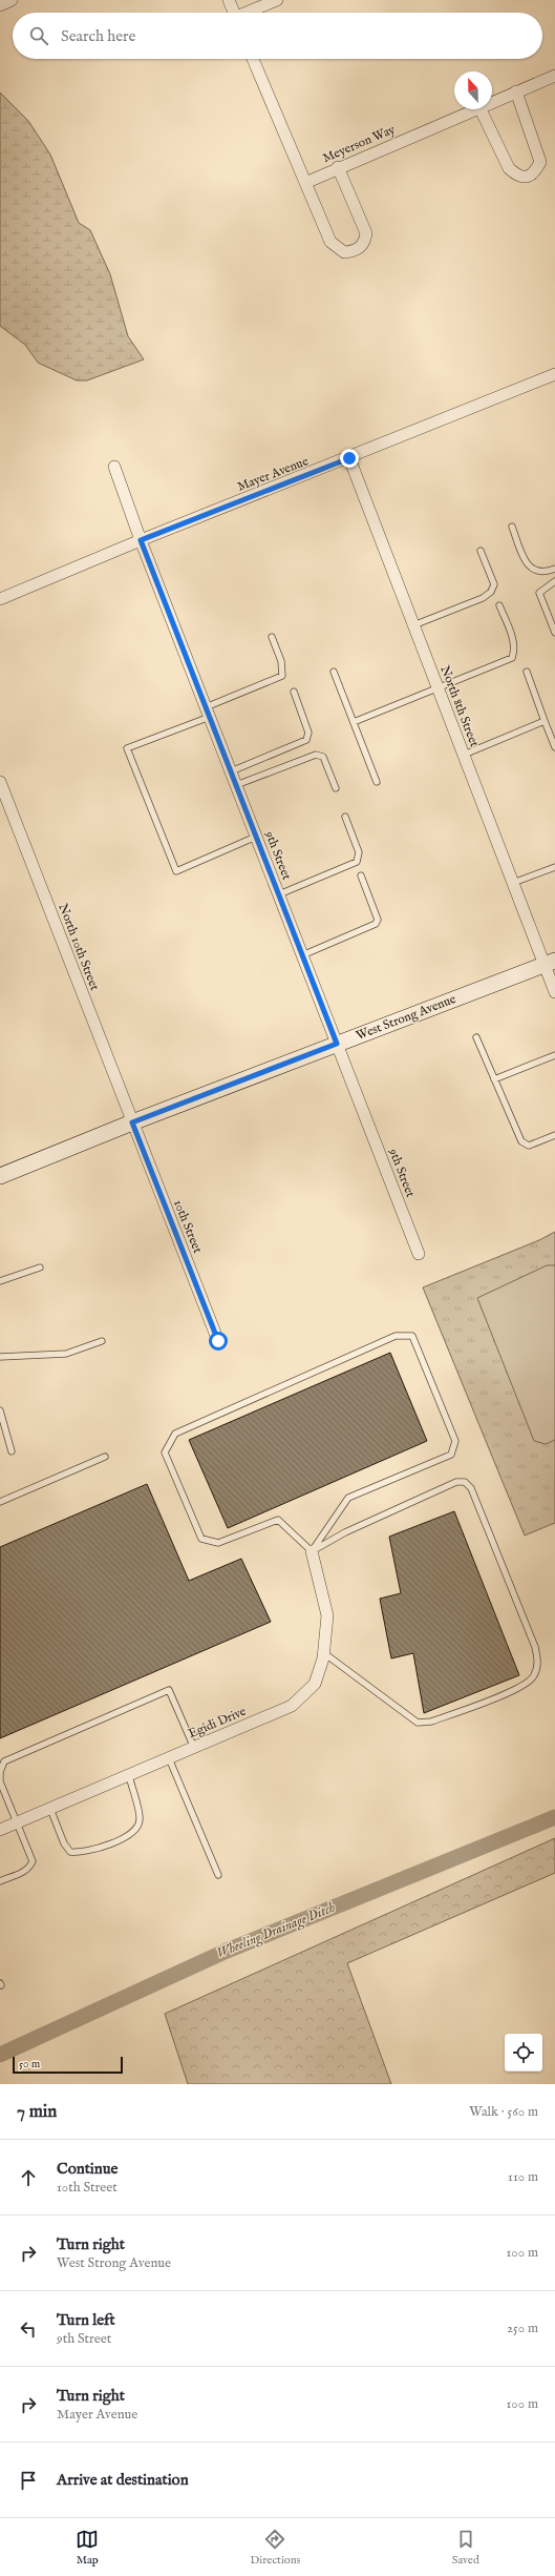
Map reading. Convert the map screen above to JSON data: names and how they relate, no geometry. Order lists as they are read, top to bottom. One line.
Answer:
{"streets":{"street":["Meyerson Way","Mayer Avenue","North 8th Street","9th Street","North 10th Street","West Strong Avenue","10th Street","Egidi Drive"]},"crossings":[["Mayer Avenue","North 8th Street"],["Mayer Avenue","9th Street"],["North 8th Street","West Strong Avenue"],["9th Street","West Strong Avenue"],["North 10th Street","West Strong Avenue"],["North 10th Street","10th Street"],["West Strong Avenue","10th Street"]],"water":["Wheeling Drainage Ditch"],"scale_bar":"50 m","north":"top","page":{"search":"Search here","scale":"50 m","heading":["7 min","Walk · 560 m"],"list":[["Continue","10th Street","110 m"],["Turn right","West Strong Avenue","100 m"],["Turn left","9th Street","250 m"],["Turn right","Mayer Avenue","100 m"],"Arrive at destination"],"nav":["Map","Directions","Saved"]}}
